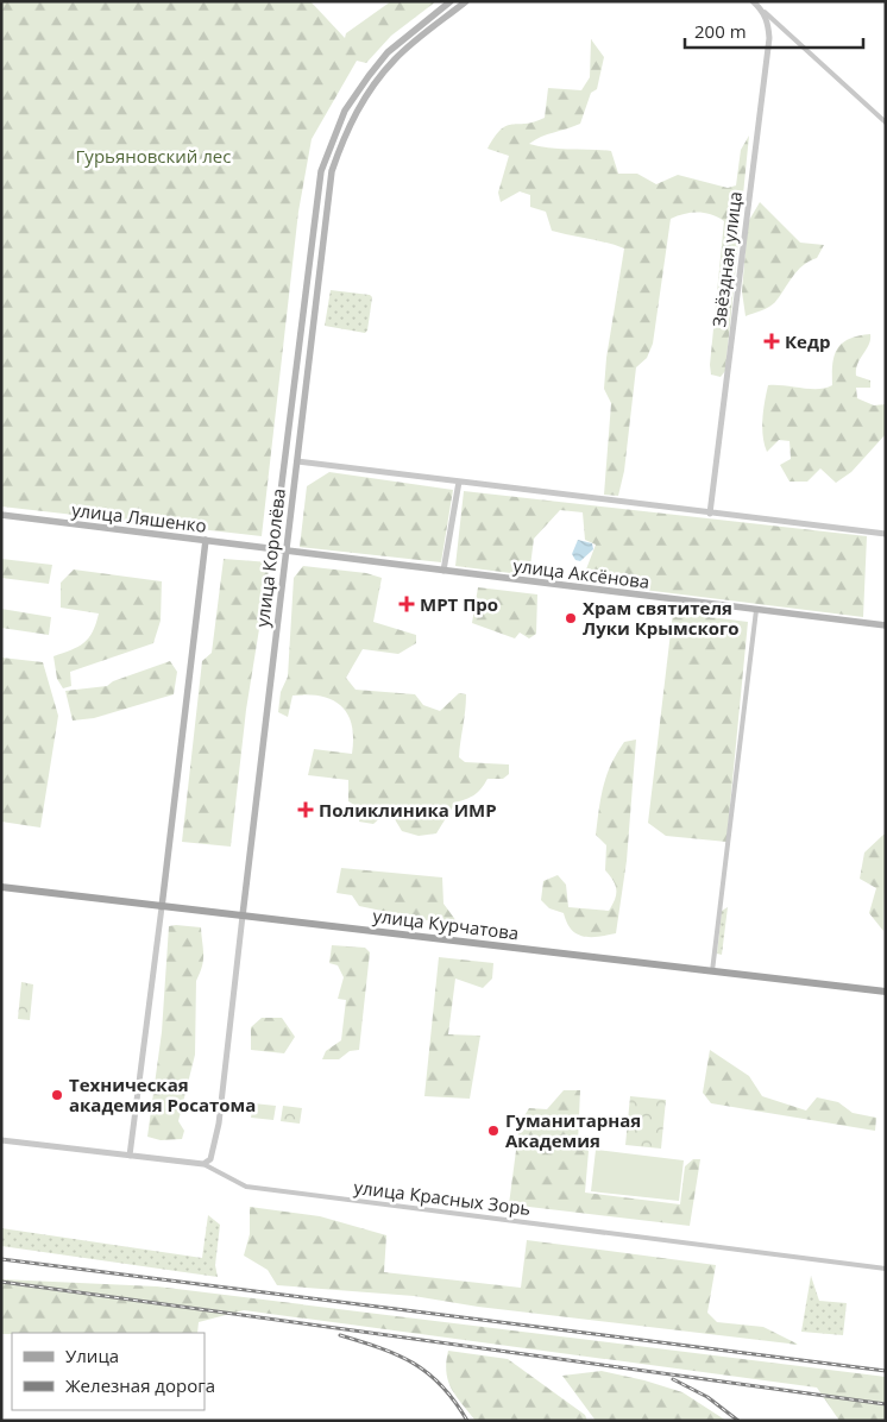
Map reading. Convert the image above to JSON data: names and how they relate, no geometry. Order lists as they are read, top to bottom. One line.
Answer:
{"streets":{"main road":["улица Ляшенко","улица Королёва","улица Аксёнова","улица Курчатова"],"street":["Звёздная улица","улица Красных Зорь"]},"crossings":[["улица Ляшенко","улица Королёва"],["улица Ляшенко","улица Аксёнова"],["улица Королёва","улица Аксёнова"],["улица Королёва","улица Курчатова"],["улица Королёва","улица Красных Зорь"]],"parks":["Гурьяновский лес"],"places":{"health":["Кедр","МРТ Про","Поликлиника ИМР"],"other":["Храм святителя Луки Крымского","Техническая академия Росатома","Гуманитарная Академия"]},"legend":["Улица","Железная дорога"],"scale_bar":"200 m"}
